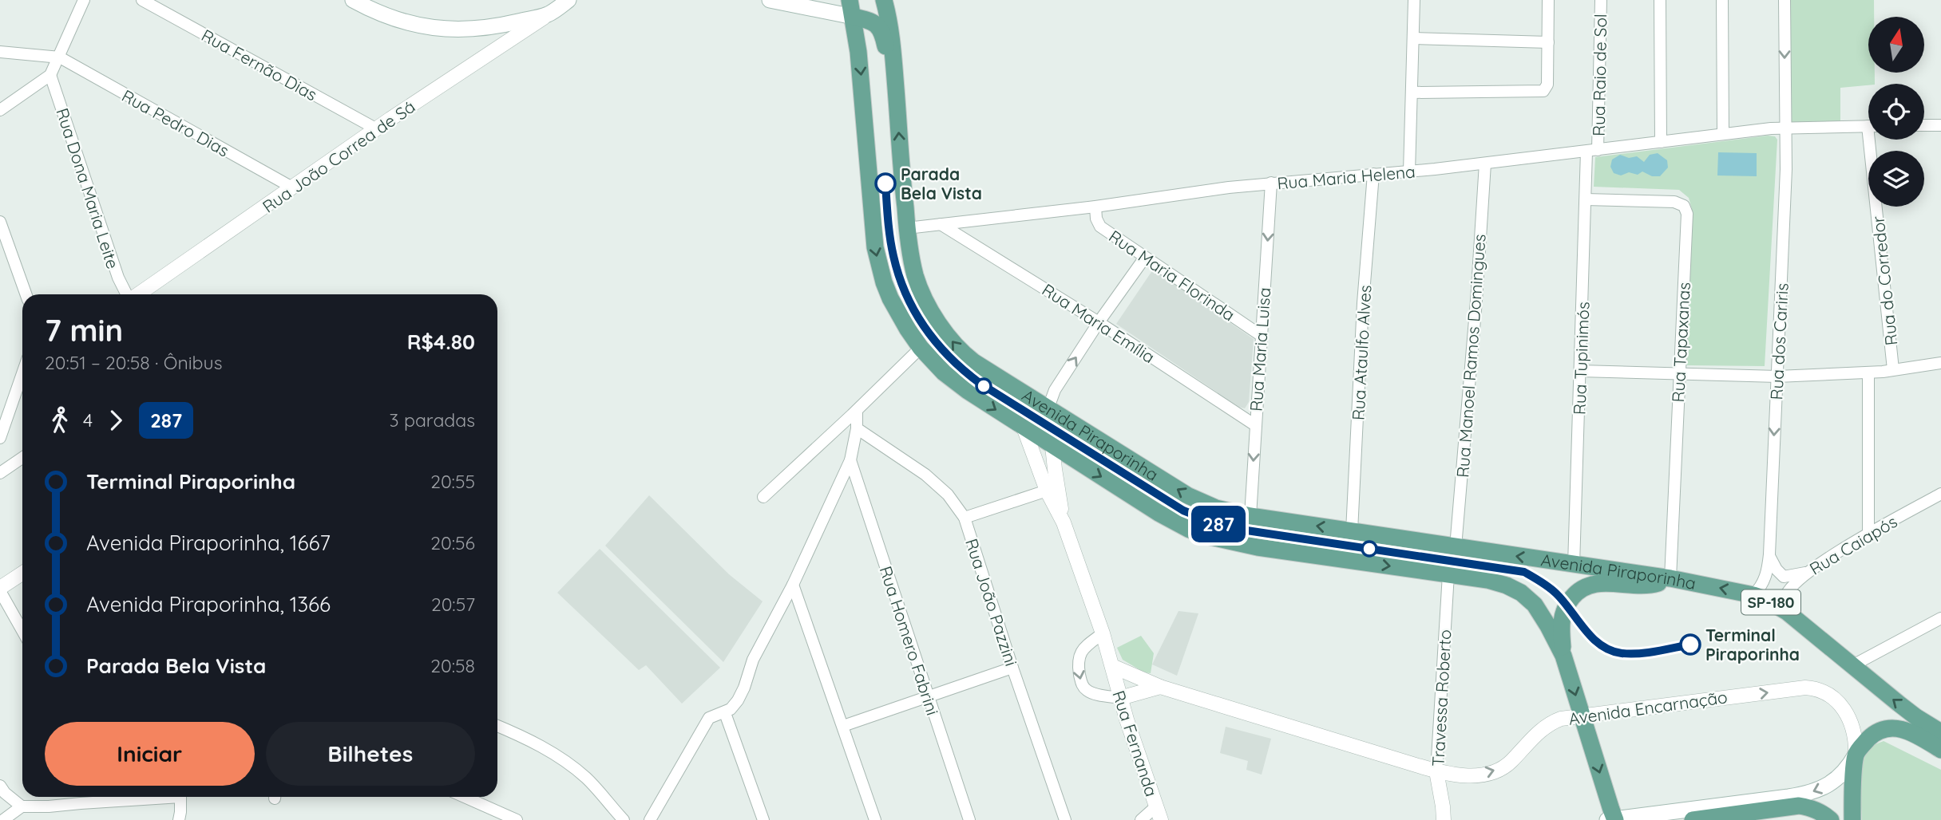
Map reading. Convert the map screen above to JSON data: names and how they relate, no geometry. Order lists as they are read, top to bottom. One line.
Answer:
{"streets":{"main road":["Avenida Piraporinha","SP-180"],"street":["Rua Fernão Dias","Rua Raio de Sol","Rua Pedro Dias","Rua João Correa de Sá","Rua Maria Helena","Rua Dona Maria Leite","Rua Maria Florinda","Rua do Corredor","Rua Maria Emília","Rua dos Cariris","Rua Tapaxanas","Rua Maria Luisa","Rua Ataulfo Alves","Rua Manoel Ramos Domingues","Rua Tupinimós","Rua Caiapós","Rua João Pazzini","Rua Homero Fabrini","Travessa Roberto","Avenida Encarnação","Rua Fernanda"]},"crossings":[["Rua Fernão Dias","Rua João Correa de Sá"],["Rua Raio de Sol","Rua Maria Helena"],["Rua Raio de Sol","Rua Tupinimós"],["Rua Pedro Dias","Rua João Correa de Sá"],["Rua Maria Helena","Rua Maria Florinda"],["Rua Maria Helena","Rua Maria Emília"],["Rua Maria Helena","Rua dos Cariris"],["Rua Maria Helena","Rua Maria Luisa"],["Rua Maria Helena","Rua Ataulfo Alves"],["Rua Maria Helena","Rua Manoel Ramos Domingues"],["Rua Maria Helena","Rua Tupinimós"],["Rua Maria Helena","Avenida Piraporinha"],["Rua Maria Florinda","Rua Maria Luisa"],["Rua Maria Emília","Rua Maria Luisa"],["Rua dos Cariris","Avenida Piraporinha"],["Rua Tapaxanas","Rua Tupinimós"],["Rua Tapaxanas","Avenida Piraporinha"],["Rua Maria Luisa","Avenida Piraporinha"],["Rua Ataulfo Alves","Avenida Piraporinha"],["Rua Manoel Ramos Domingues","Avenida Piraporinha"],["Rua Tupinimós","Avenida Piraporinha"],["Avenida Piraporinha","Rua Caiapós"],["Avenida Piraporinha","Travessa Roberto"],["Avenida Piraporinha","Avenida Encarnação"],["Travessa Roberto","Avenida Encarnação"],["Avenida Encarnação","Rua Fernanda"]],"one_way":["Rua Maria Luisa","Avenida Encarnação"],"places":["Parada Bela Vista","Terminal Piraporinha"],"lines":["bus line 287"],"north":"top","page":{"on_map":"287","heading":["7 min","20:51 – 20:58 · Ônibus","R$4.80"],"legs":["4","287","3 paradas"],"list":[{"name":"Terminal Piraporinha","value":"20:55"},{"name":"Avenida Piraporinha, 1667","value":"20:56"},{"name":"Avenida Piraporinha, 1366","value":"20:57"},{"name":"Parada Bela Vista","value":"20:58"}],"buttons":["Iniciar","Bilhetes"]}}
